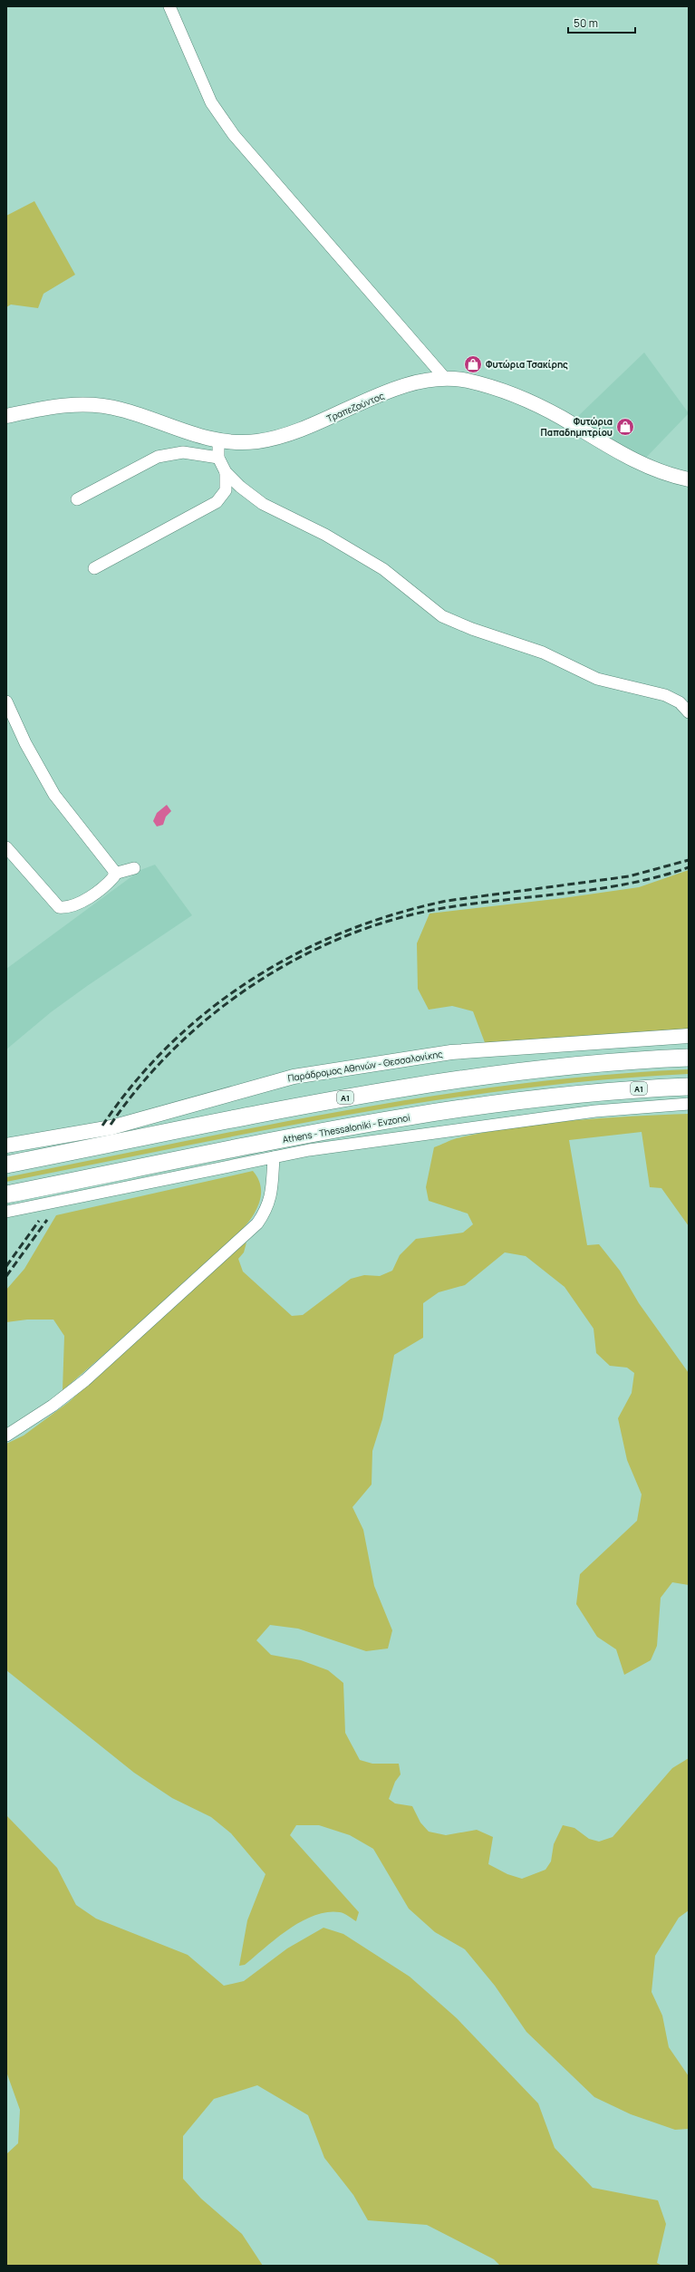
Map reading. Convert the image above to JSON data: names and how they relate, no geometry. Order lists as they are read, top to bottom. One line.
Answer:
{"streets":{"highway":["Α1","Athens - Thessaloniki - Evzonoi"],"main road":["Τραπεζούντος","Παράδρομος Αθηνών - Θεσσαλονίκης"]},"places":{"shop":["Φυτώρια Τσακίρης","Φυτώρια Παπαδημητρίου"]},"scale_bar":"50 m"}
